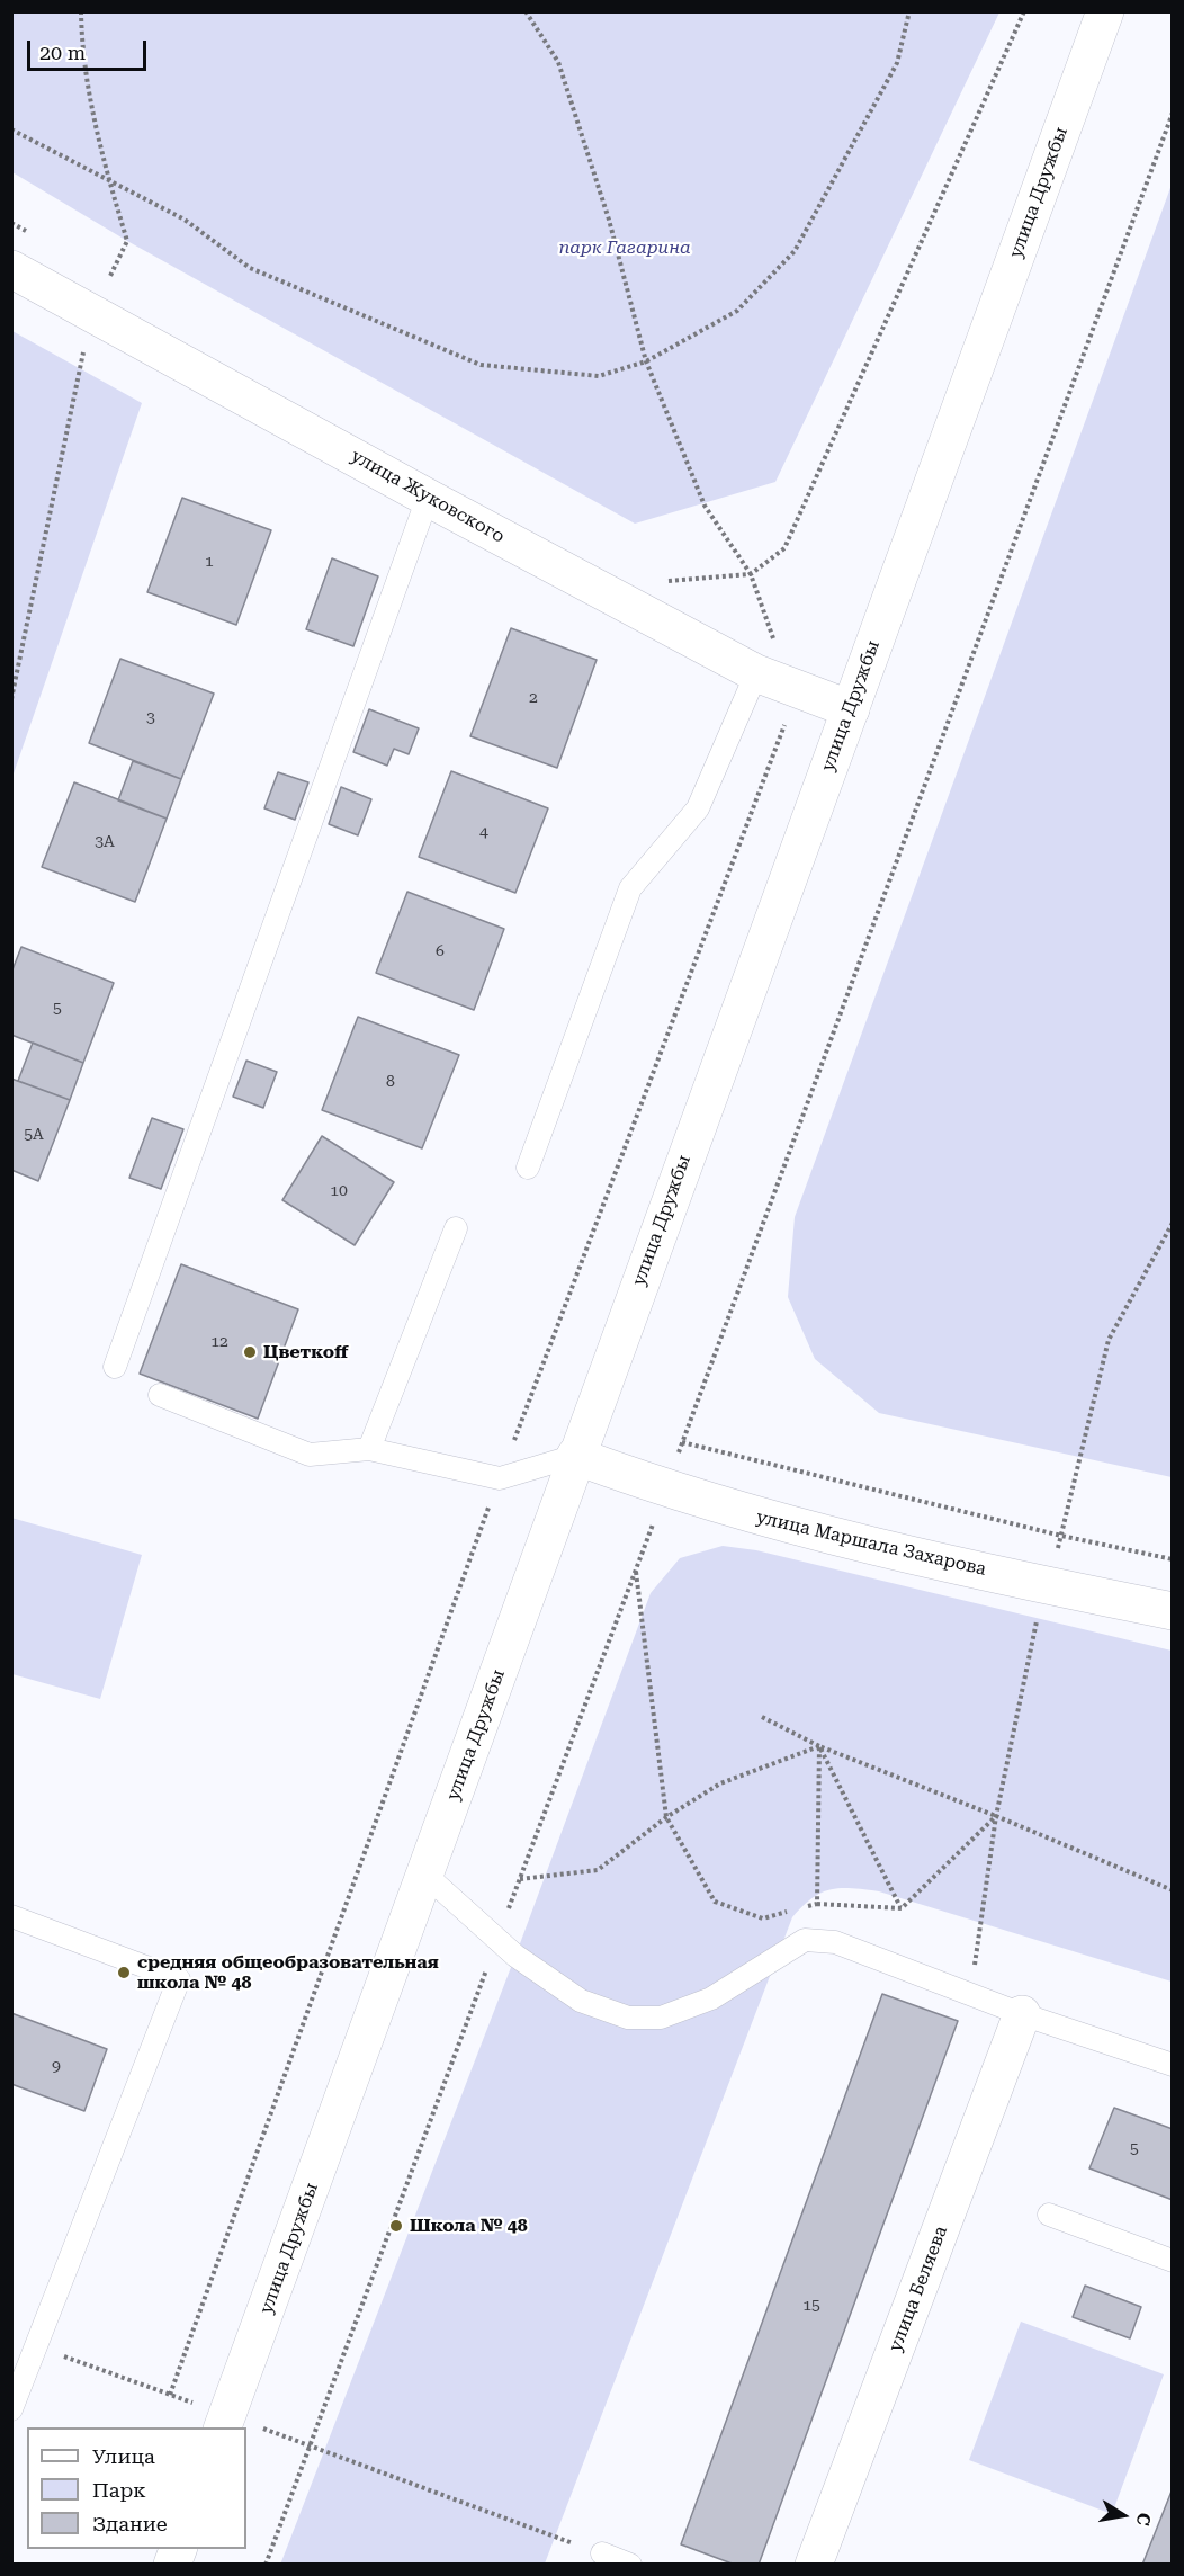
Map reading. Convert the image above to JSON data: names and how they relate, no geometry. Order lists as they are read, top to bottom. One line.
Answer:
{"streets":{"main road":["улица Дружбы","улица Жуковского","улица Маршала Захарова","улица Беляева"]},"crossings":[["улица Дружбы","улица Жуковского"],["улица Дружбы","улица Маршала Захарова"]],"parks":["парк Гагарина"],"places":["Цветкоff","средняя общеобразовательная школа № 48","Школа № 48"],"house_numbers":["1","2","3","4","3А","6","5","8","5А","10","12","9","5","15"],"legend":["Улица","Парк","Здание"],"scale_bar":"20 m","north":"right"}
